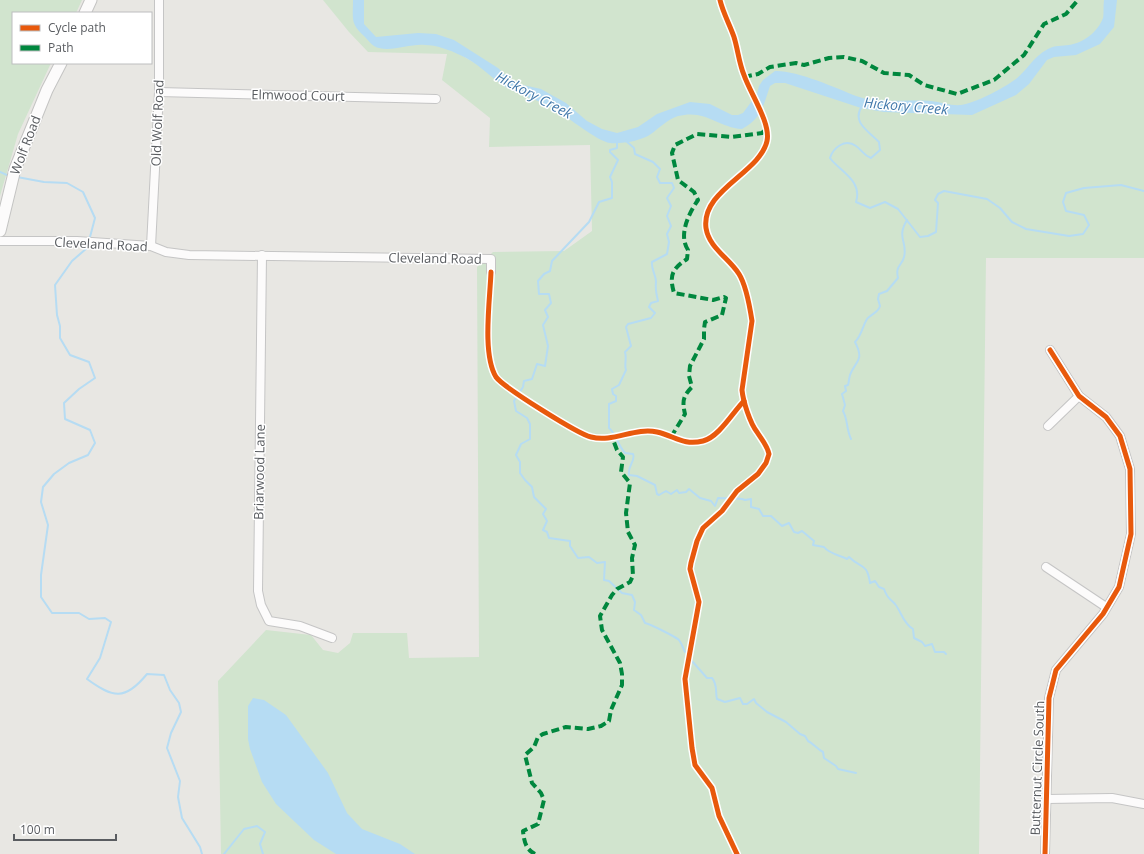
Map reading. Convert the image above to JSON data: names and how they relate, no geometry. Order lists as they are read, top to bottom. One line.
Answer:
{"streets":{"main road":["Wolf Road"],"street":["Elmwood Court","Old Wolf Road","Cleveland Road","Briarwood Lane","Butternut Circle South"]},"crossings":[["Elmwood Court","Old Wolf Road"],["Old Wolf Road","Cleveland Road"],["Cleveland Road","Briarwood Lane"]],"water":["Hickory Creek"],"legend":["Cycle path","Path"],"scale_bar":"100 m"}
